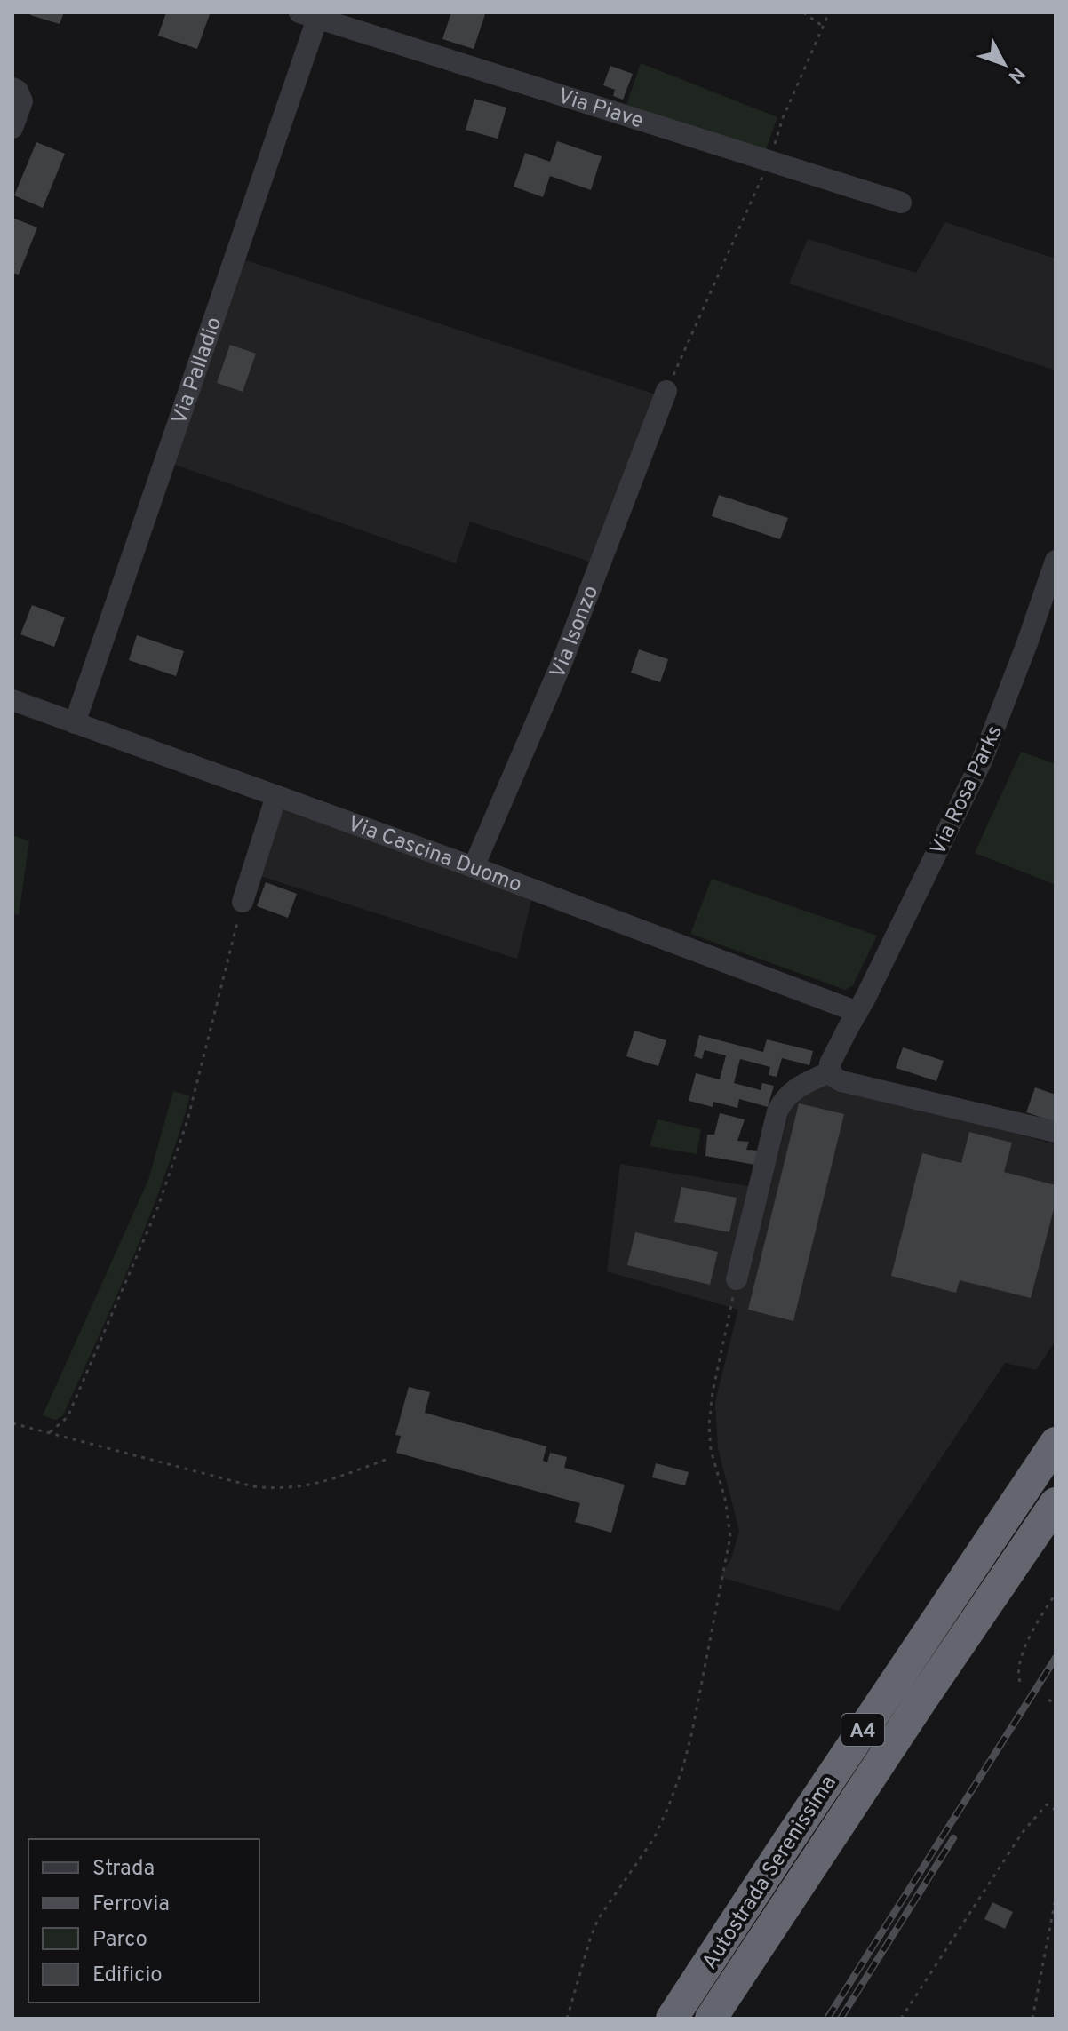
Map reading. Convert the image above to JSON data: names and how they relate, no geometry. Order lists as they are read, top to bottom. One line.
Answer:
{"streets":{"highway":["A4","Autostrada Serenissima"],"street":["Via Piave","Via Palladio","Via Isonzo","Via Rosa Parks","Via Cascina Duomo"]},"crossings":[["Via Piave","Via Palladio"],["Via Palladio","Via Cascina Duomo"],["Via Isonzo","Via Cascina Duomo"],["Via Rosa Parks","Via Cascina Duomo"]],"legend":["Strada","Ferrovia","Parco","Edificio"],"north":"bottom right"}
